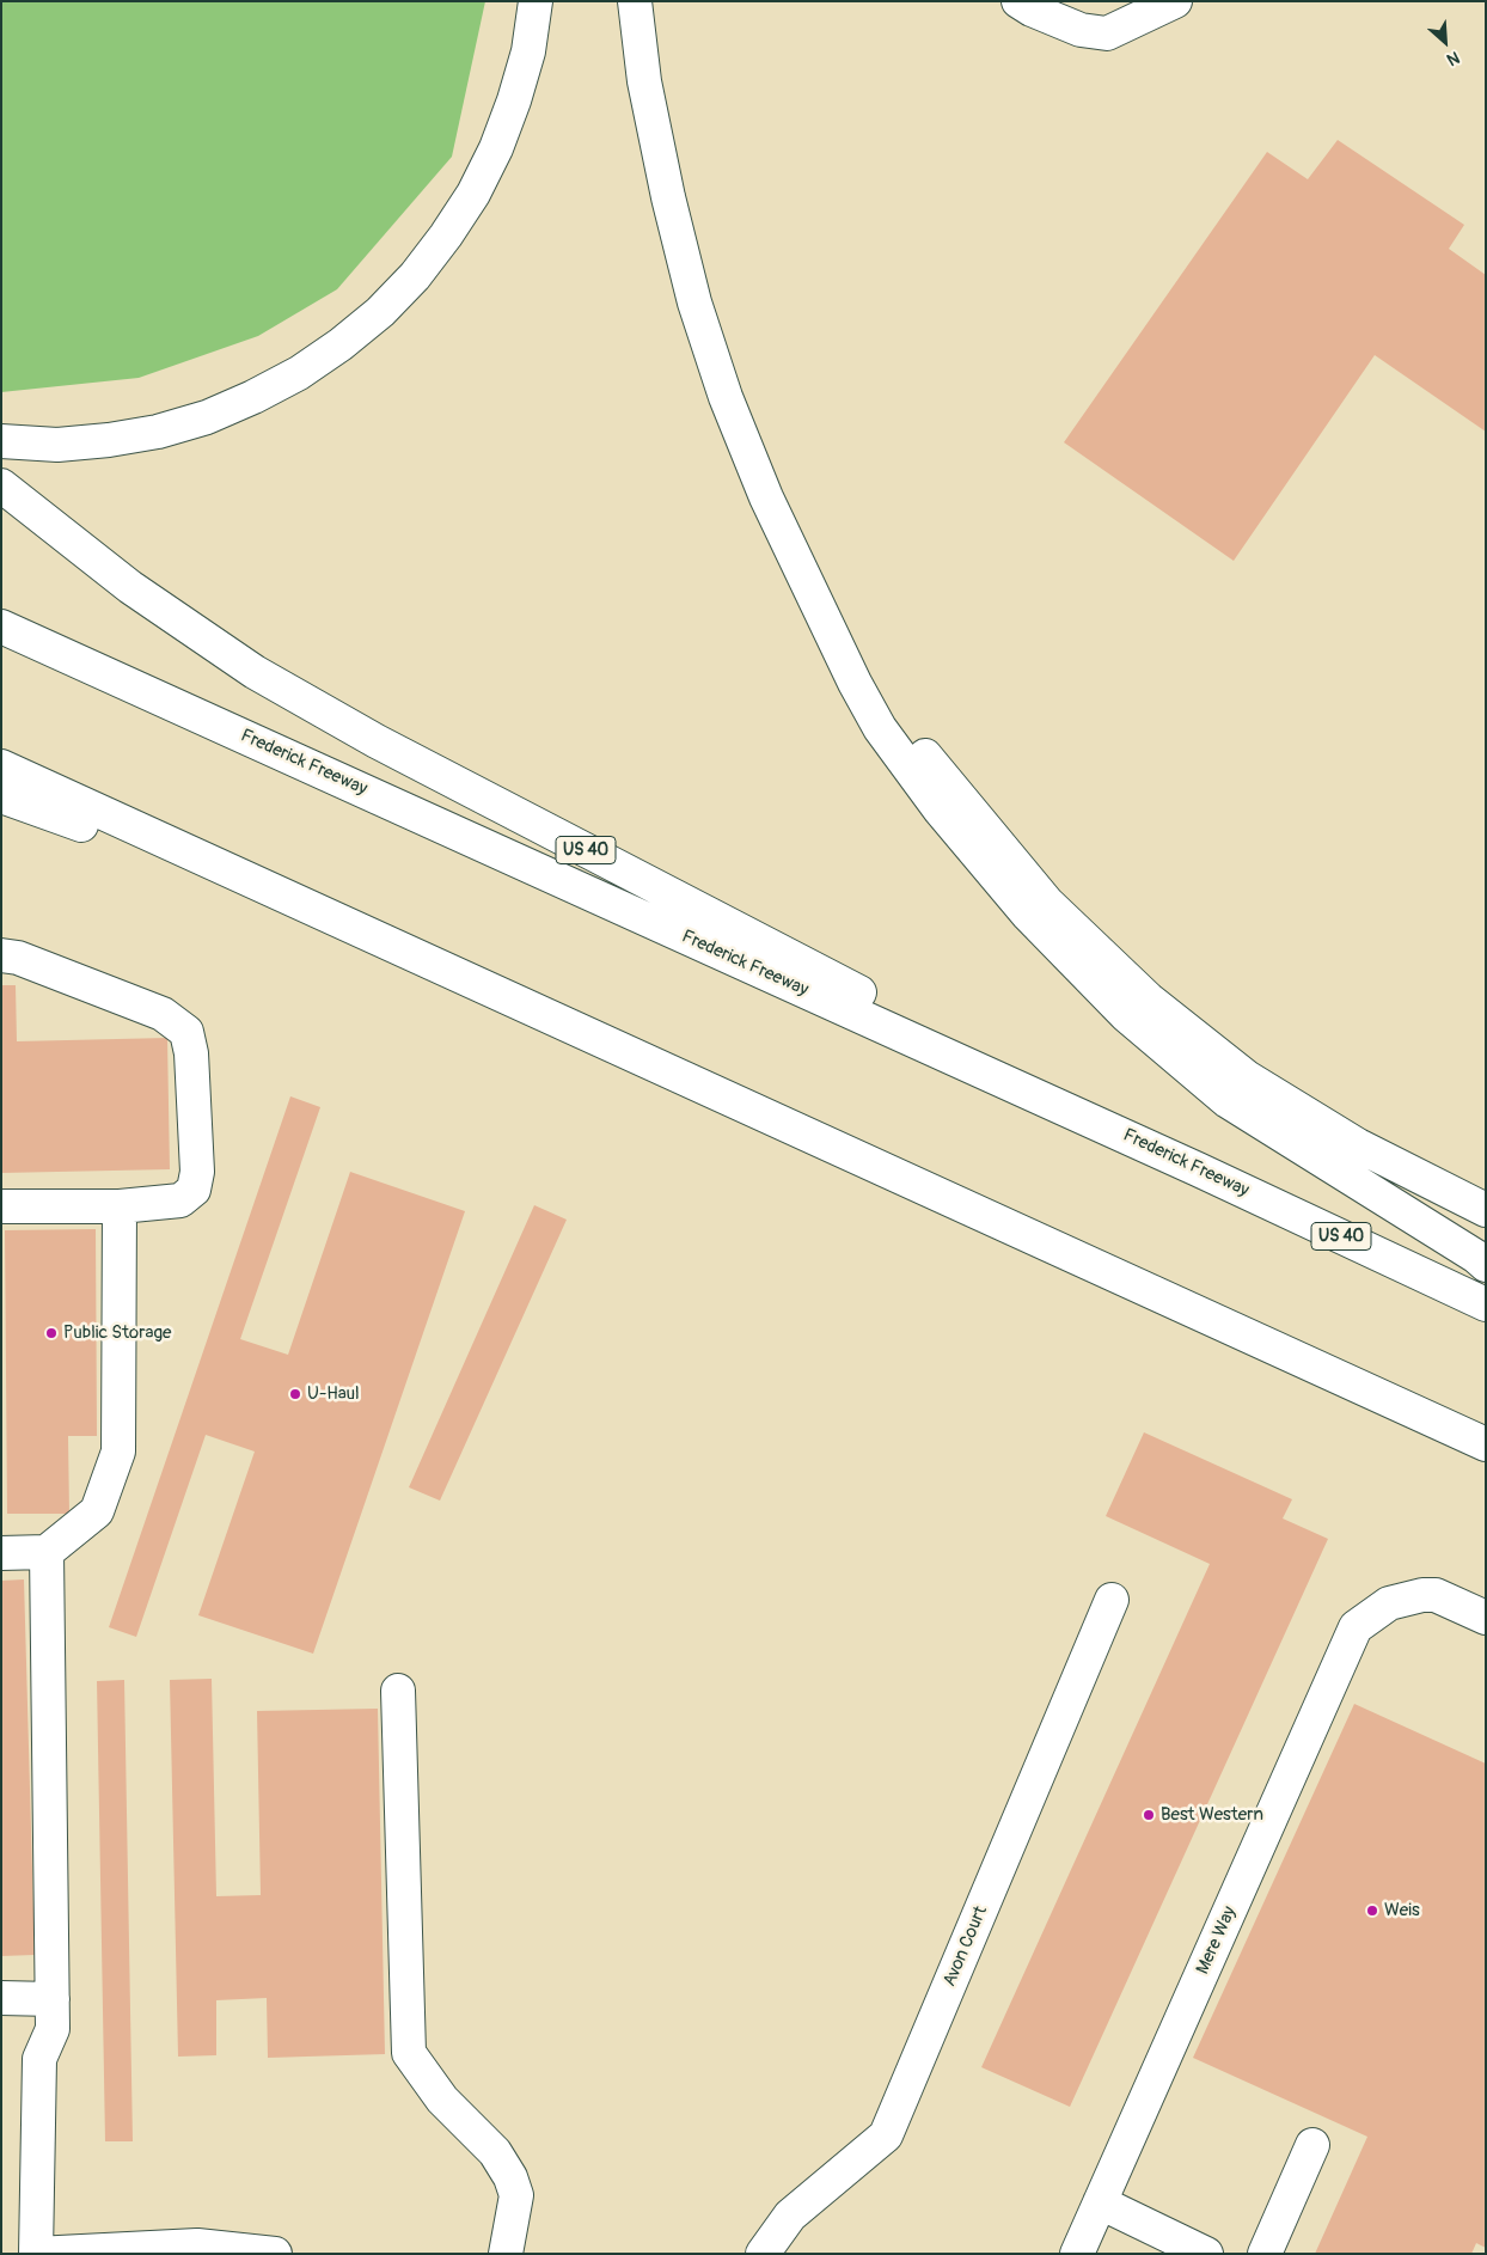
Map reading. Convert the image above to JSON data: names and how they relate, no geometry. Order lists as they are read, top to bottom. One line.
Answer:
{"streets":{"main road":["Frederick Freeway","US 40","Mere Way","Avon Court"]},"crossings":[["Frederick Freeway","US 40"]],"places":["Public Storage","U-Haul","Best Western","Weis"],"north":"bottom right"}
